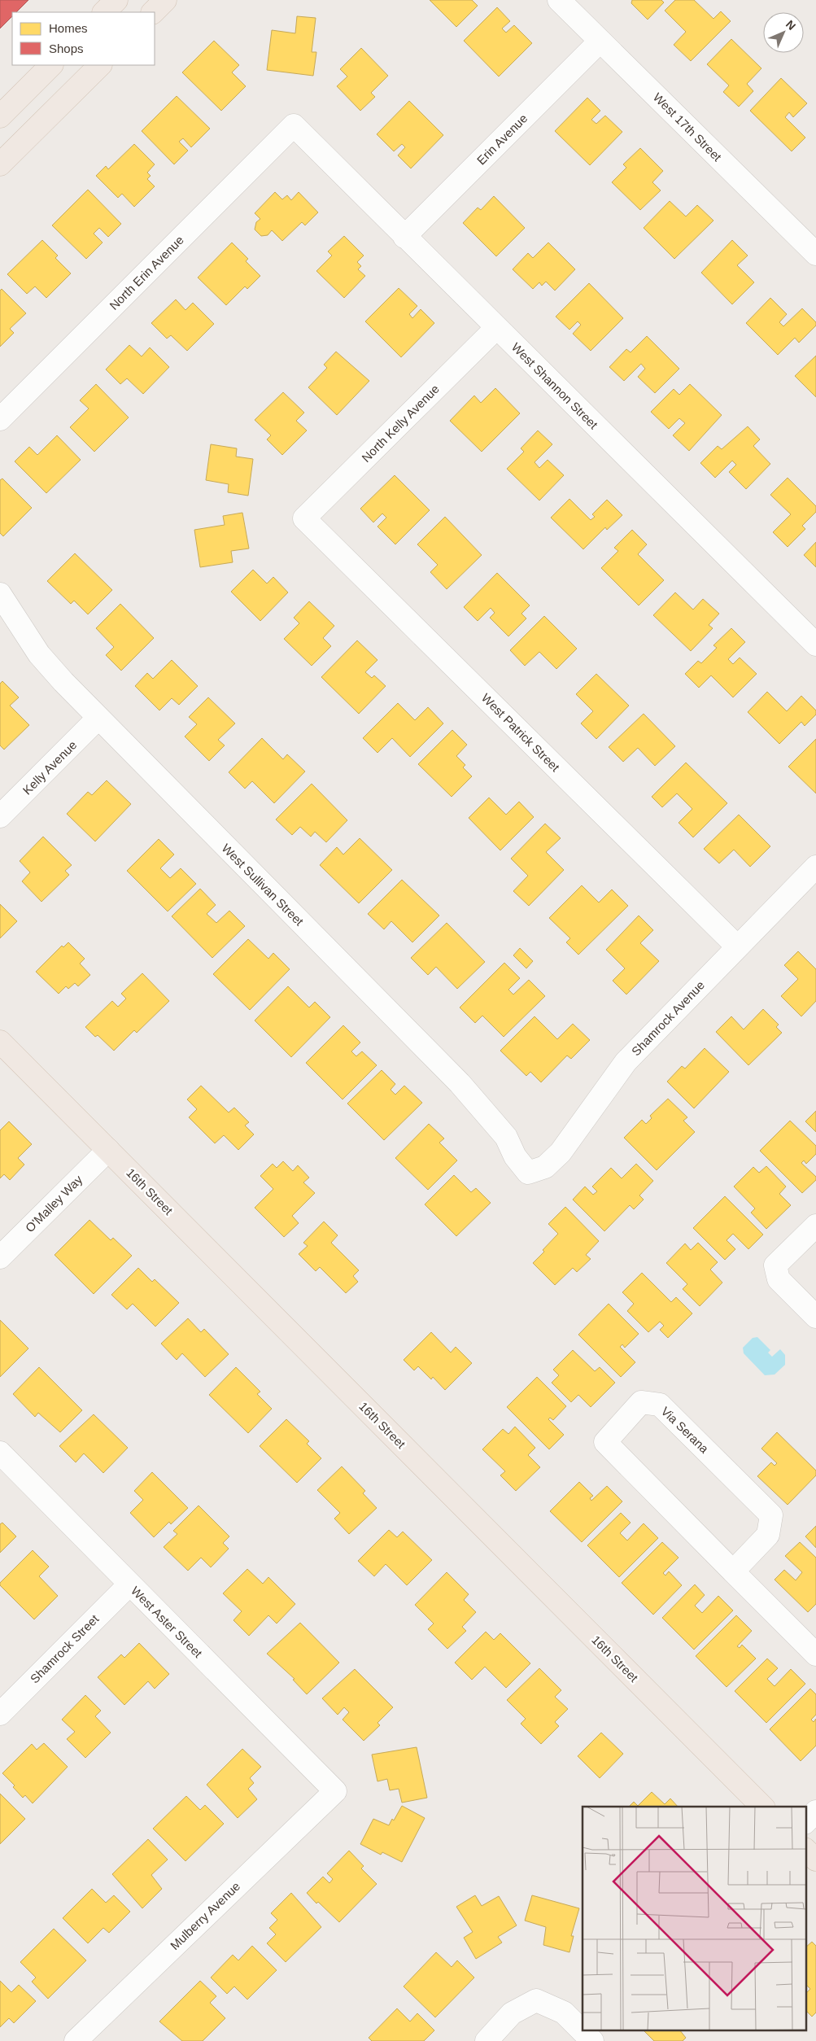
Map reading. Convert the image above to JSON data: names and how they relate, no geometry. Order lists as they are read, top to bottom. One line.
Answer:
{"streets":{"main road":["16th Street"],"street":["West 17th Street","Erin Avenue","North Erin Avenue","West Shannon Street","North Kelly Avenue","West Patrick Street","Kelly Avenue","West Sullivan Street","Shamrock Avenue","O'Malley Way","Via Serana","West Aster Street","Shamrock Street","Mulberry Avenue"]},"crossings":[["West 17th Street","Erin Avenue"],["Erin Avenue","West Shannon Street"],["North Erin Avenue","West Shannon Street"],["West Shannon Street","North Kelly Avenue"],["North Kelly Avenue","West Patrick Street"],["West Patrick Street","Shamrock Avenue"],["Kelly Avenue","West Sullivan Street"],["West Sullivan Street","Shamrock Avenue"],["16th Street","O'Malley Way"],["West Aster Street","Shamrock Street"],["West Aster Street","Mulberry Avenue"]],"legend":["Homes","Shops"],"north":"top right"}
